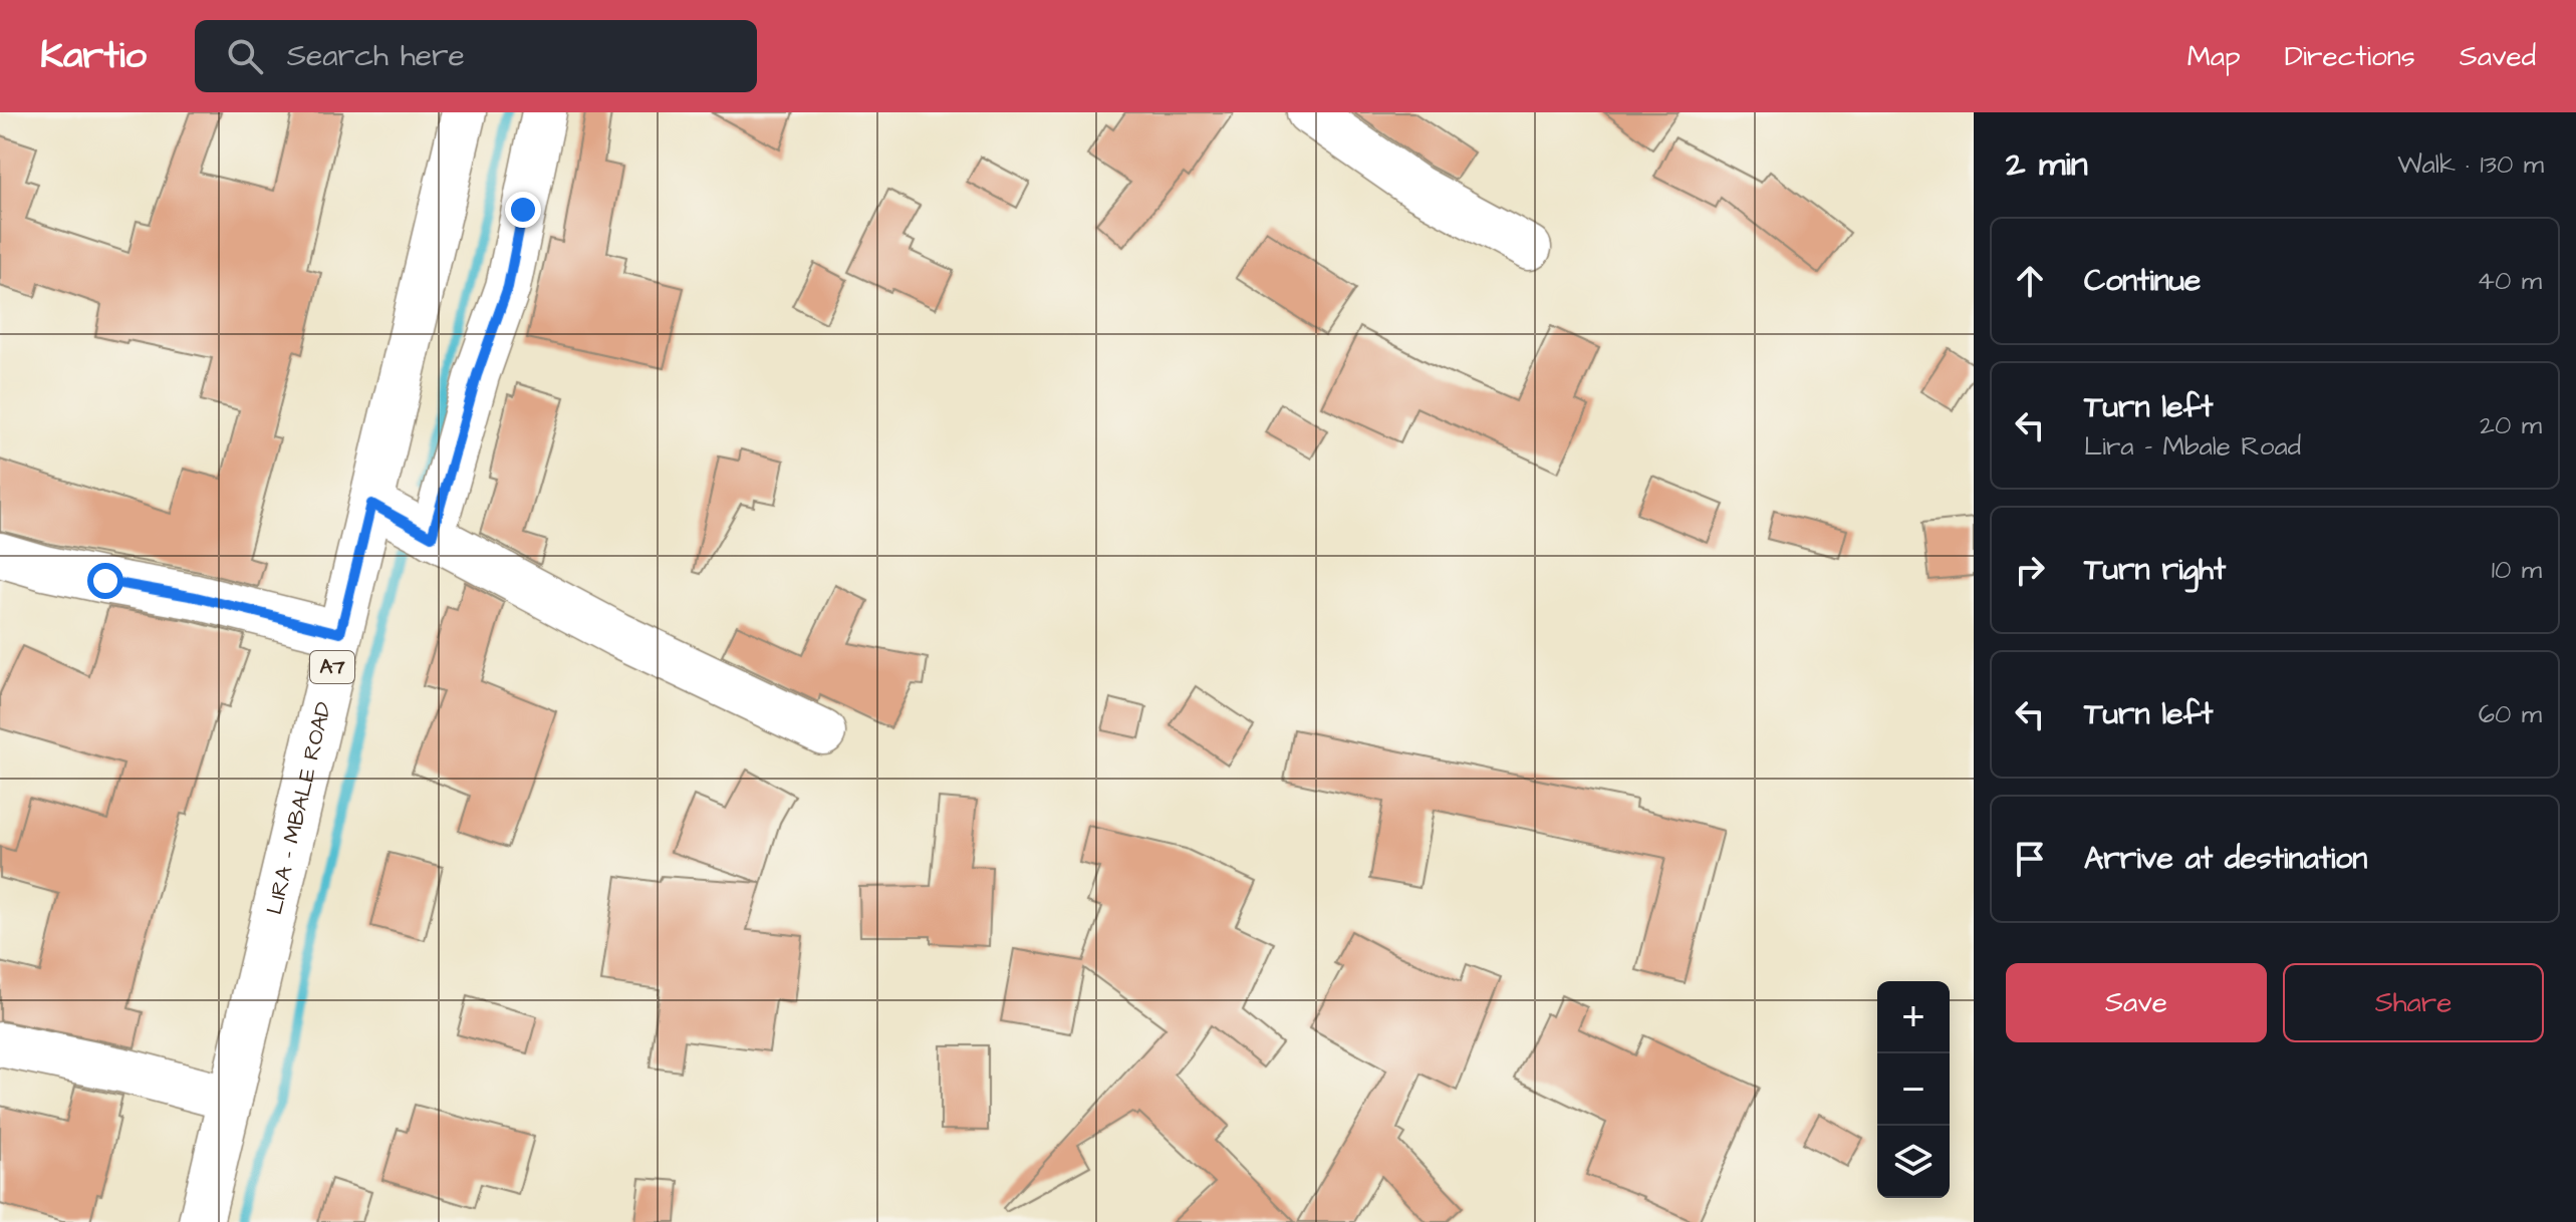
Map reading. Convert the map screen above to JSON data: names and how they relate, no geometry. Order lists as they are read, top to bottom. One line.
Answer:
{"streets":{"main road":["A7","LIRA - MBALE ROAD"]},"page":{"header":"Kartio","search":"Search here","nav":["Map","Directions","Saved"],"heading":["2 min","Walk · 130 m"],"list":[["Continue","40 m"],["Turn left","Lira - Mbale Road","20 m"],["Turn right","10 m"],["Turn left","60 m"],"Arrive at destination"],"buttons":["Save","Share"],"map_buttons":["+","−"]}}
